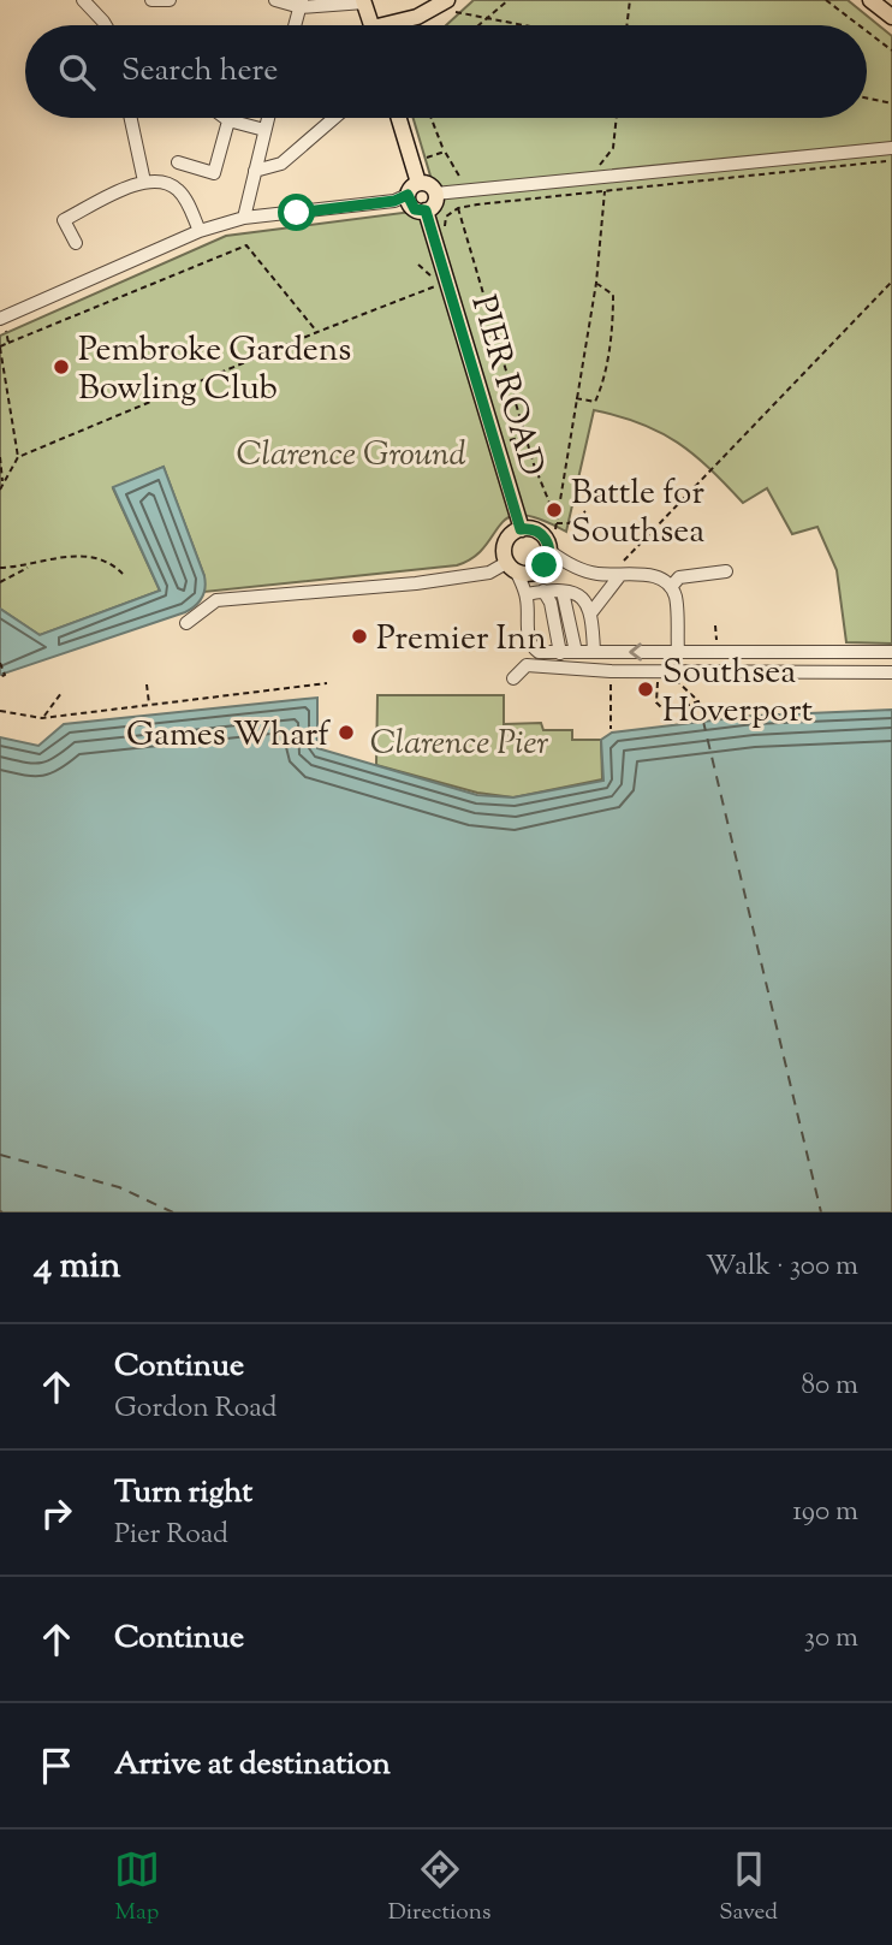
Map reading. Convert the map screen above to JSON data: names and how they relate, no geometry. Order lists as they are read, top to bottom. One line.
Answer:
{"streets":{"main road":["PIER ROAD"]},"parks":["Clarence Ground","Clarence Pier"],"places":["Pembroke Gardens Bowling Club","Battle for Southsea","Premier Inn","Southsea Hoverport","Games Wharf"],"page":{"search":"Search here","heading":["4 min","Walk · 300 m"],"list":[["Continue","Gordon Road","80 m"],["Turn right","Pier Road","190 m"],["Continue","30 m"],"Arrive at destination"],"nav":["Map","Directions","Saved"]}}
